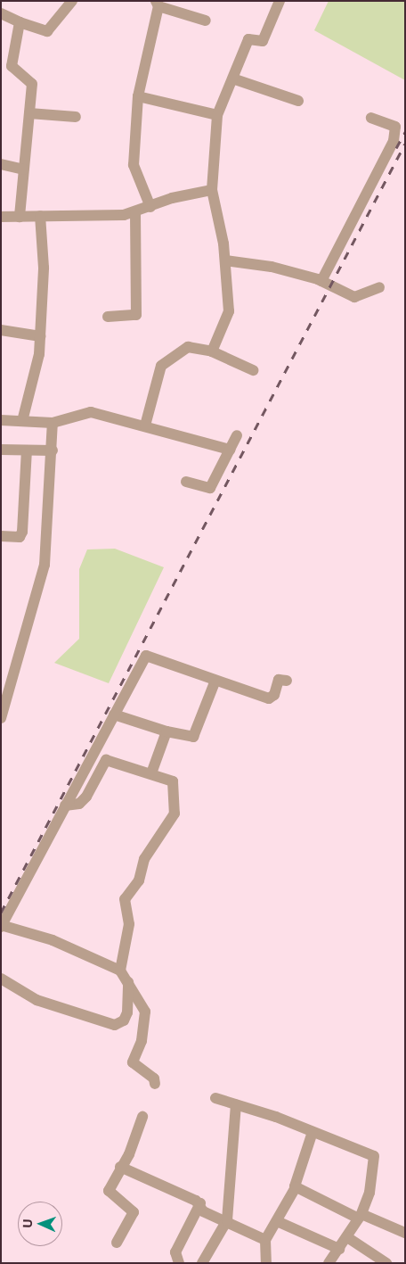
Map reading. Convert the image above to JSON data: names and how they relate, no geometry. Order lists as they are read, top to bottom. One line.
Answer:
{"north":"left"}
